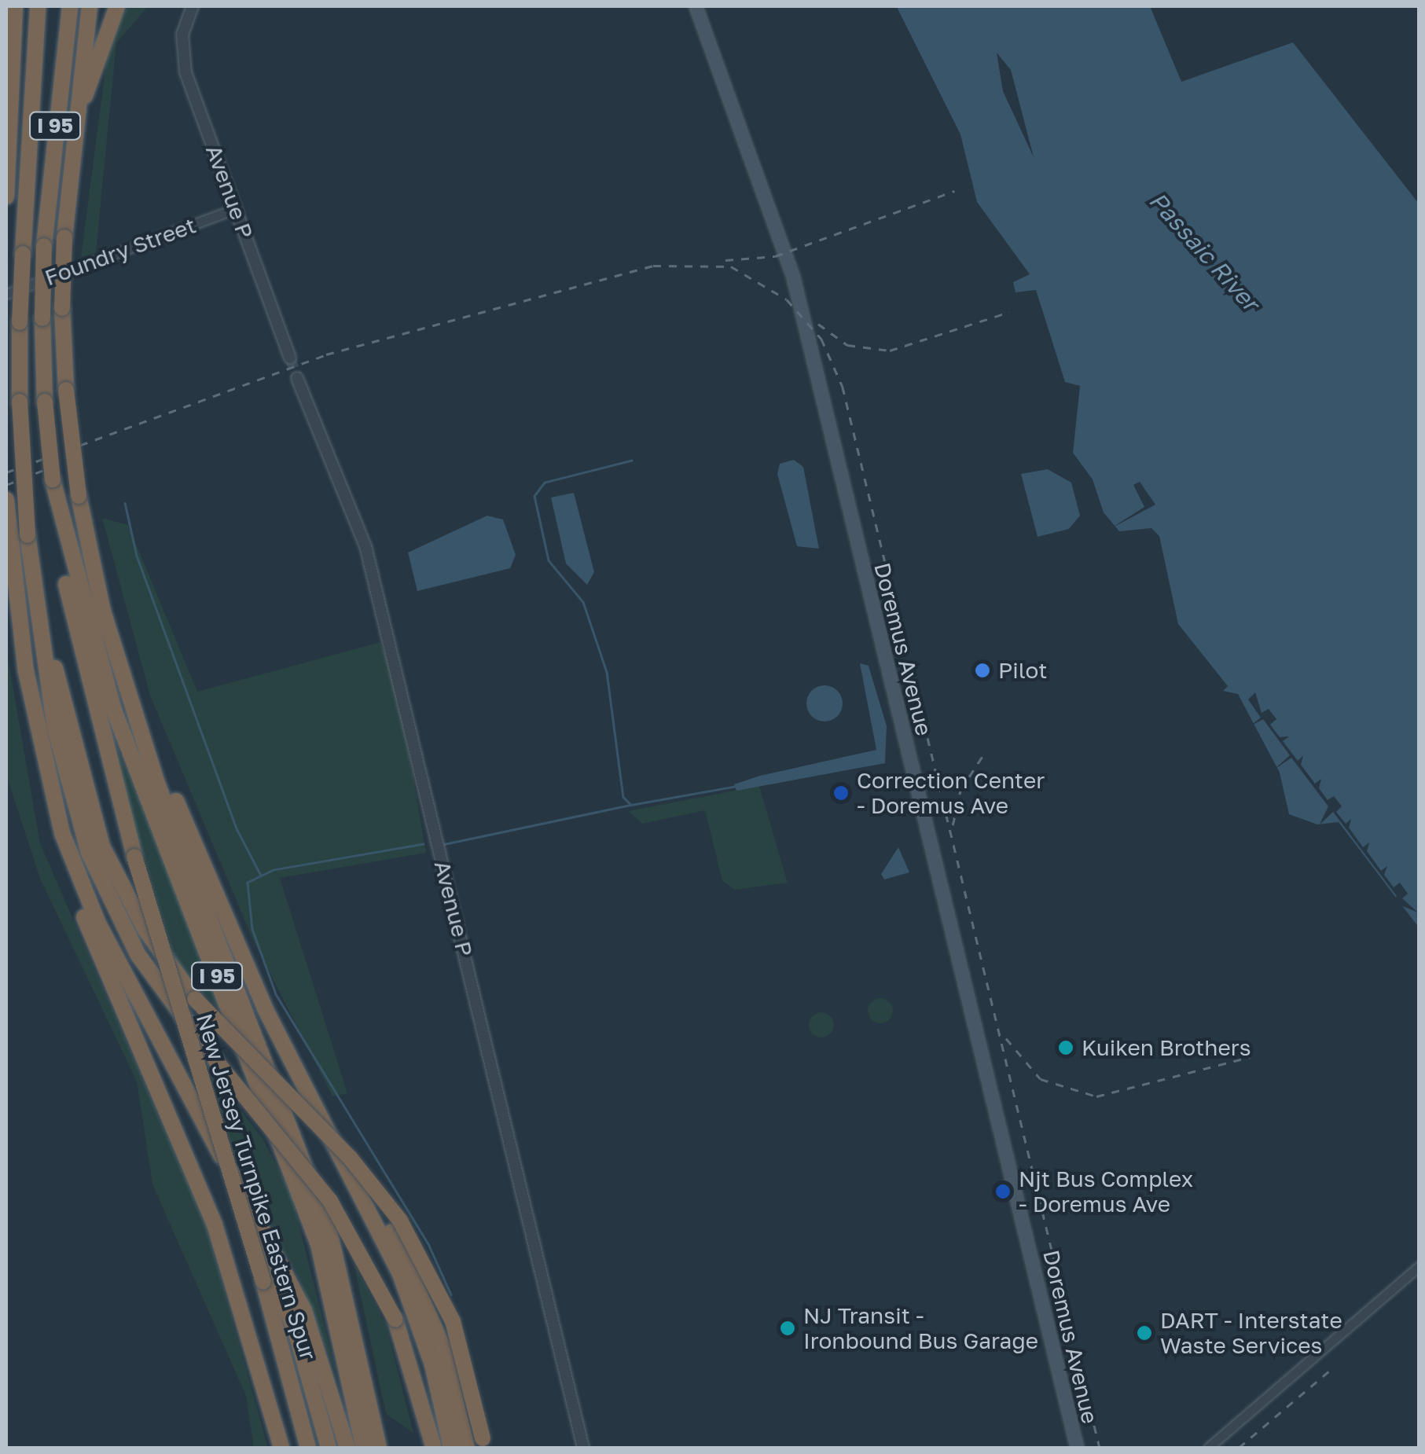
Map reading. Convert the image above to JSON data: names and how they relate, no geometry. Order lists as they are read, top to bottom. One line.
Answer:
{"streets":{"highway":["I 95","New Jersey Turnpike Eastern Spur"],"main road":["Doremus Avenue"],"street":["Avenue P","Foundry Street"]},"crossings":[["Avenue P","Foundry Street"]],"water":["Passaic River"],"places":["Pilot","Correction Center - Doremus Ave","Kuiken Brothers","Njt Bus Complex - Doremus Ave","NJ Transit - Ironbound Bus Garage","DART - Interstate Waste Services"]}
